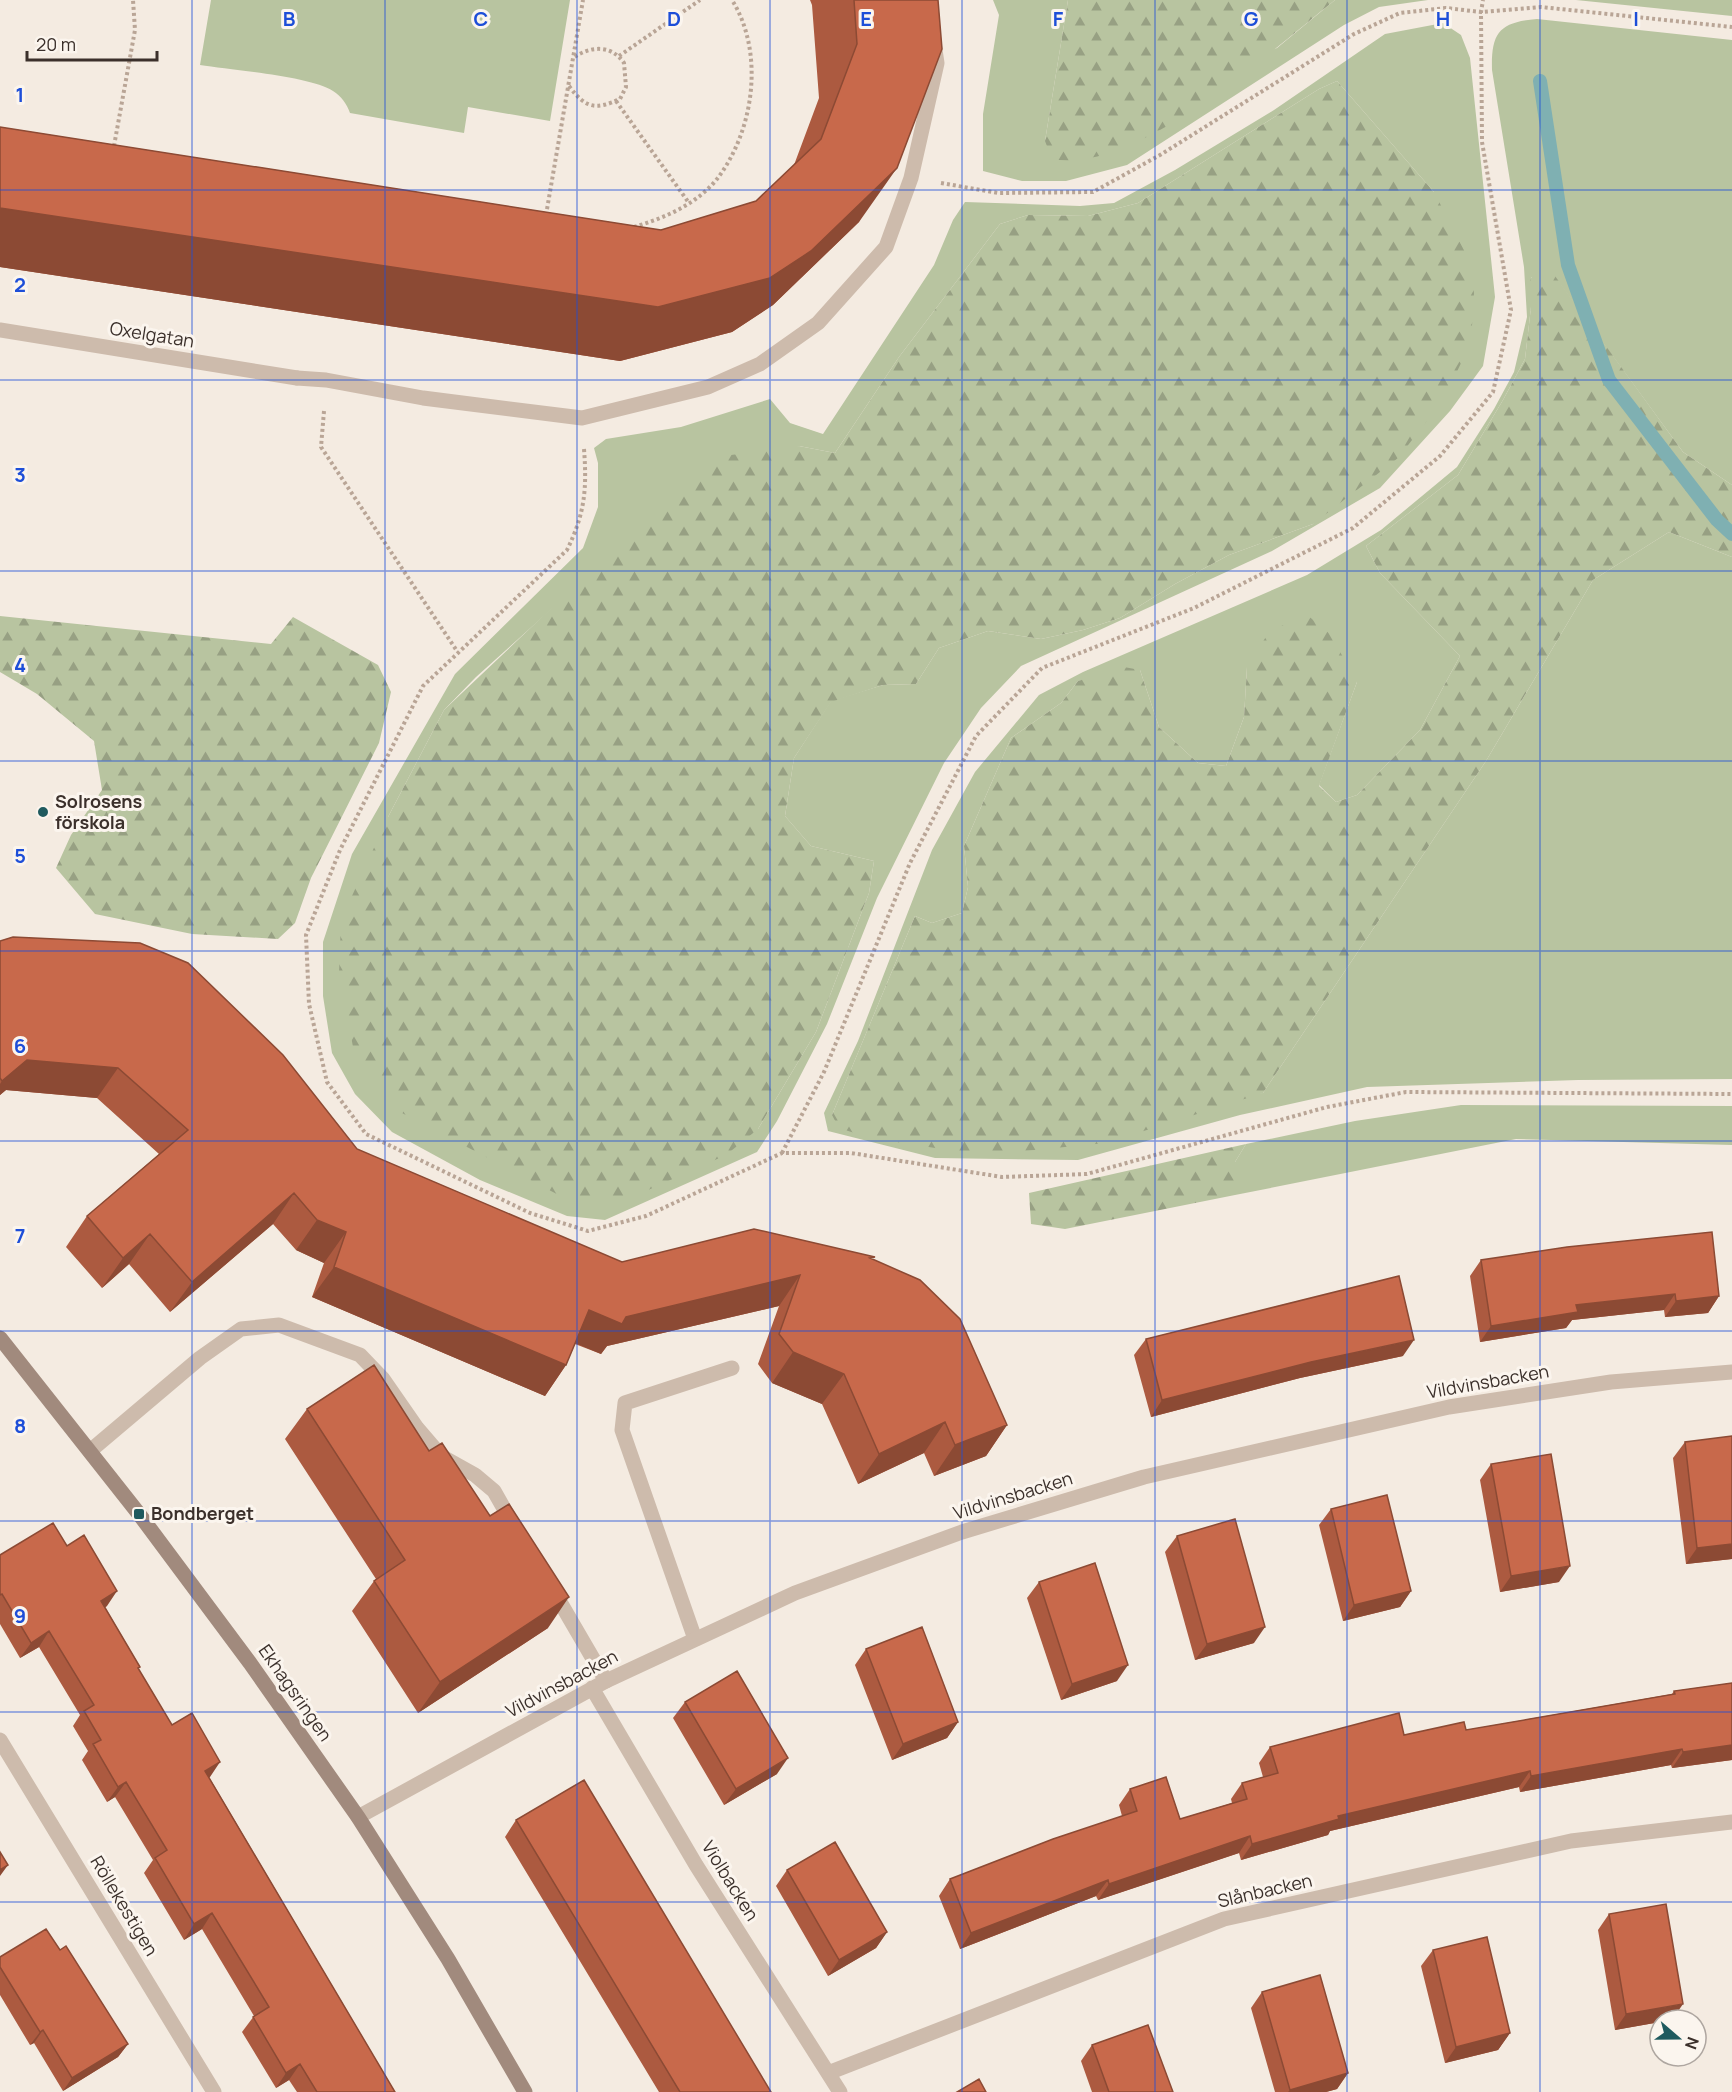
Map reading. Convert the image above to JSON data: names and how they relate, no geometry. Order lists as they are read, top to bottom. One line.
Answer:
{"streets":{"street":["Oxelgatan","Vildvinsbacken","Ekhagsringen","Violbacken","Slånbacken","Röllekestigen"]},"crossings":[["Vildvinsbacken","Ekhagsringen"],["Vildvinsbacken","Violbacken"],["Violbacken","Slånbacken"]],"places":{"other":["Solrosens förskola"],"transit":["Bondberget"]},"scale_bar":"20 m","north":"right","grid":{"columns":["B","C","D","E","F","G","H","I"],"rows":["1","2","3","4","5","6","7","8","9"]}}
